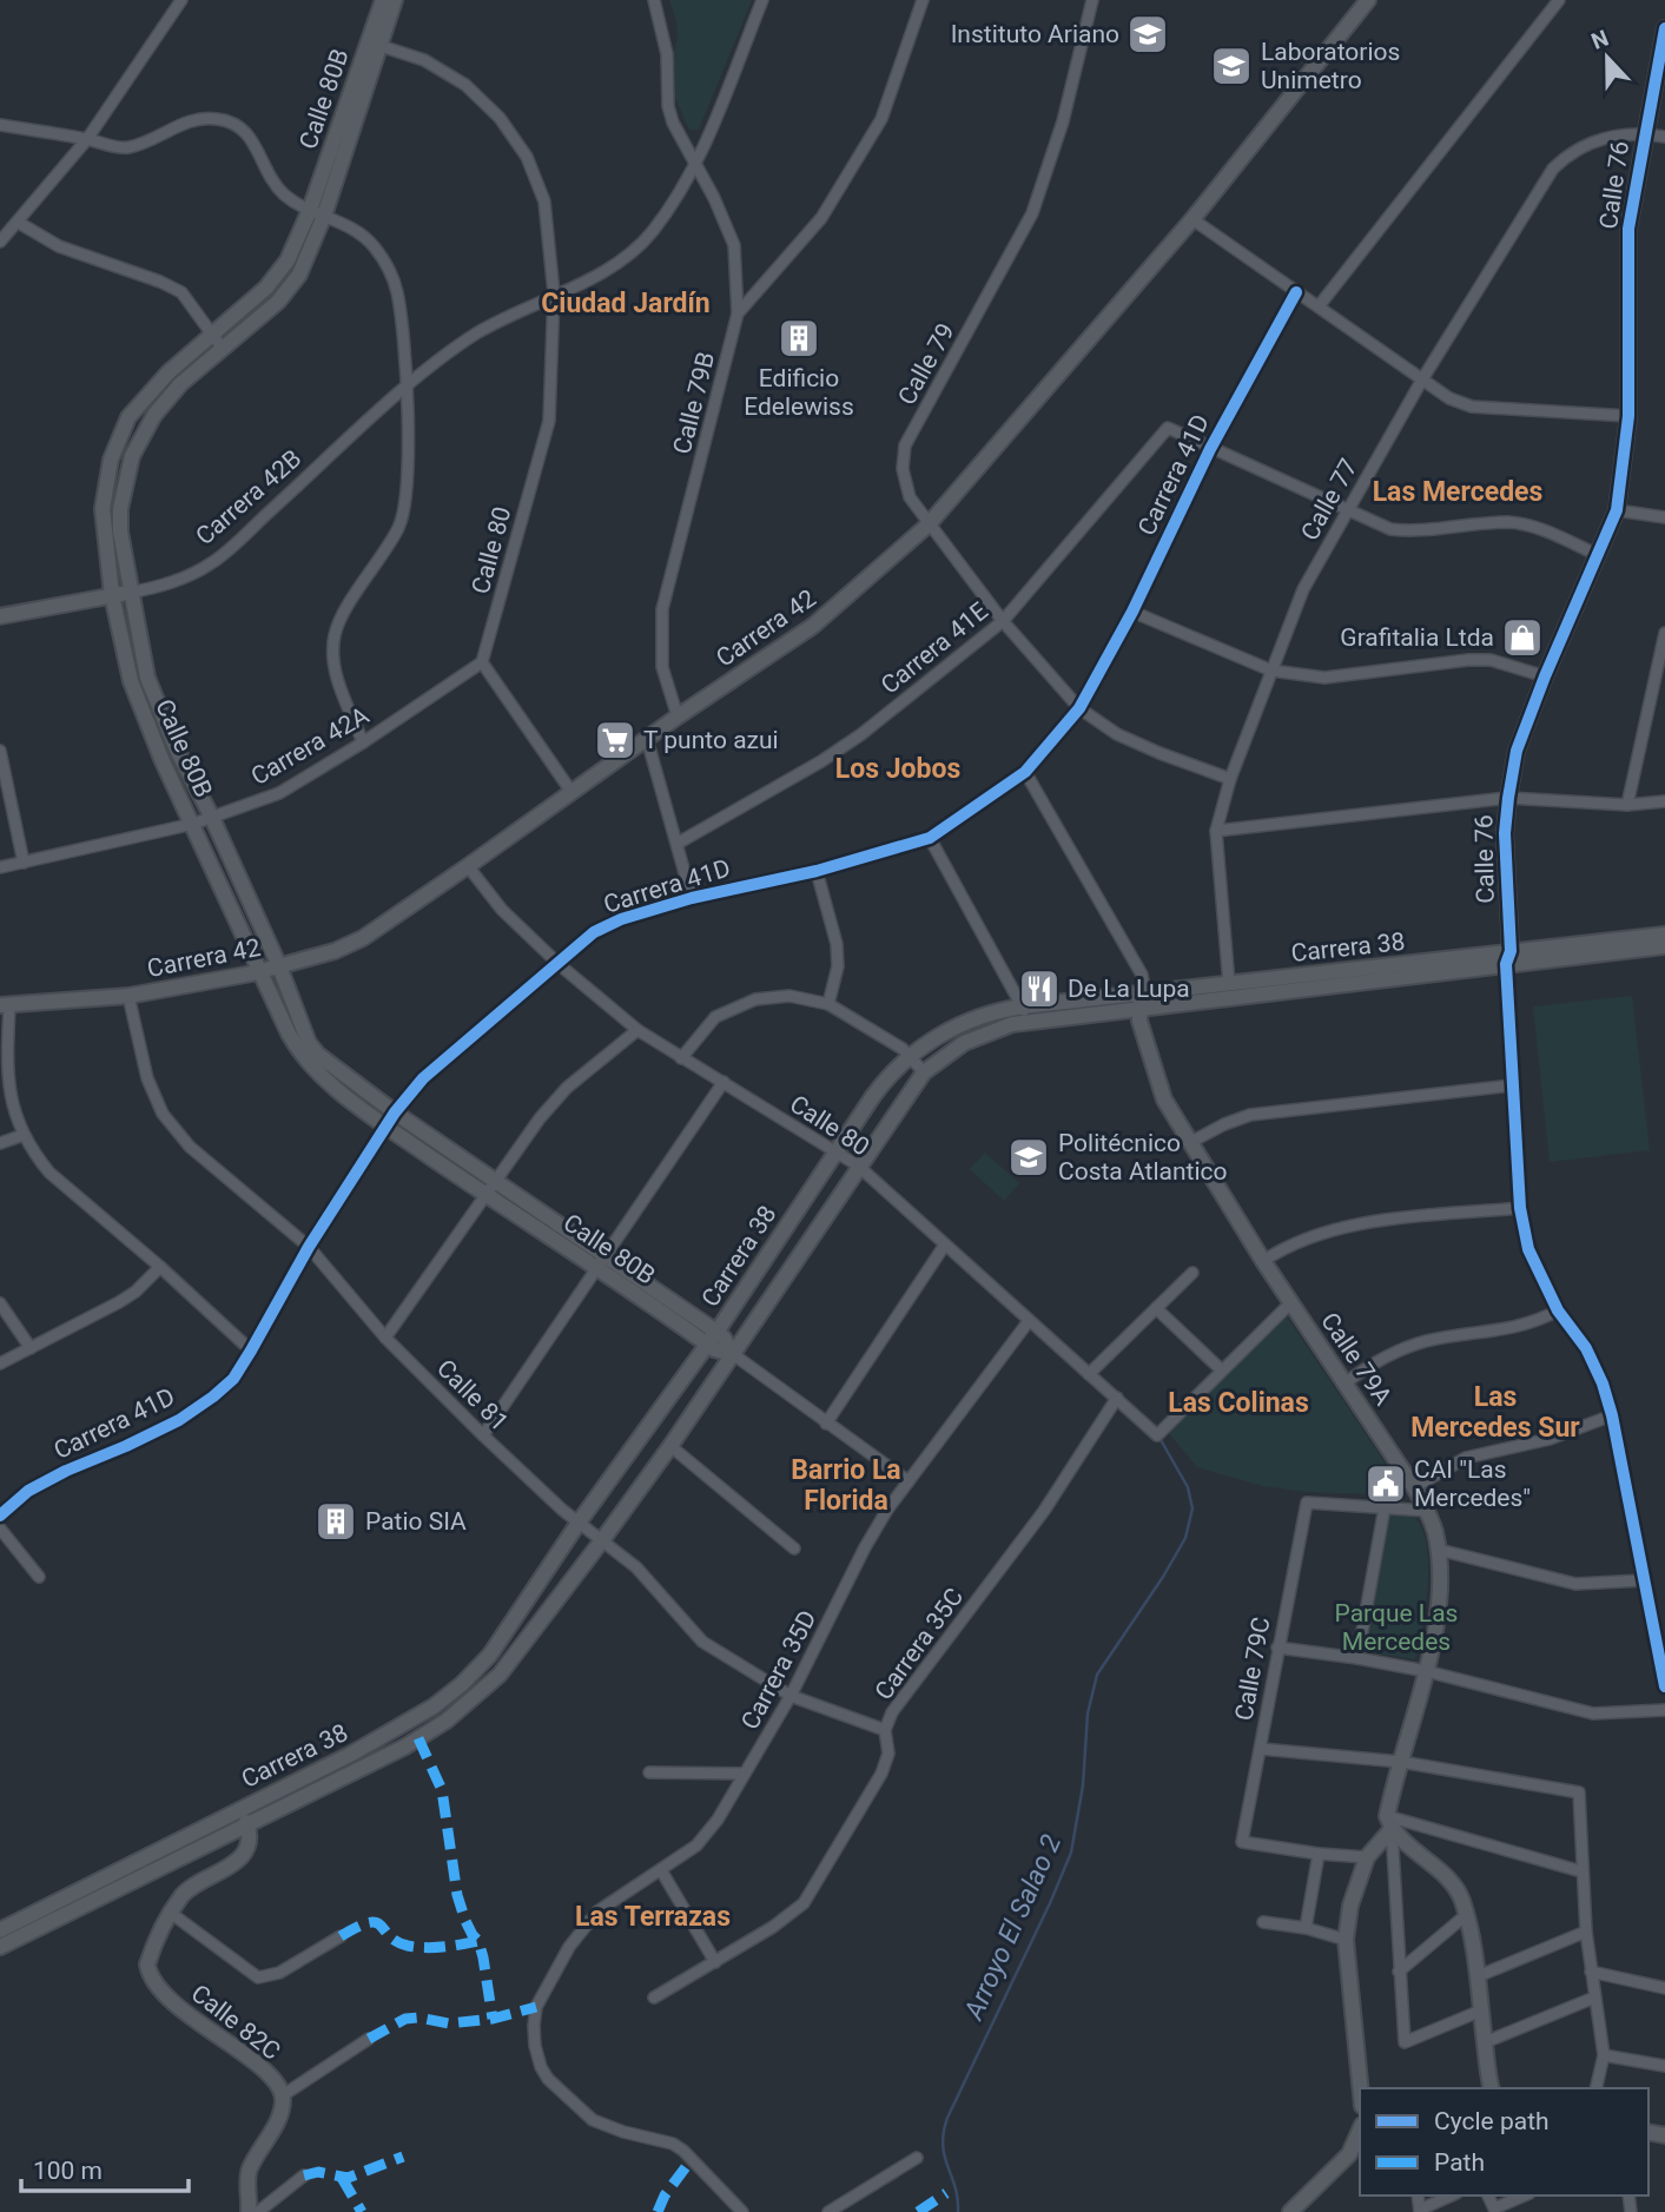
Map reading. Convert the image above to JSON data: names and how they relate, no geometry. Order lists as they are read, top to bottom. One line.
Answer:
{"streets":{"main road":["Calle 80B","Calle 76","Carrera 42B","Carrera 42","Carrera 38","Calle 79A","Calle 82C"],"street":["Calle 79","Calle 79B","Carrera 41D","Calle 77","Calle 80","Carrera 41E","Carrera 42A","Calle 81","Carrera 35C","Calle 79C","Carrera 35D"]},"crossings":[["Calle 80B","Carrera 41D"],["Calle 80B","Carrera 42B"],["Calle 80B","Calle 80"],["Calle 80B","Carrera 42"],["Calle 80B","Carrera 42A"],["Calle 80B","Carrera 38"],["Calle 80B","Carrera 35D"],["Calle 76","Calle 77"],["Calle 76","Carrera 38"],["Calle 79","Carrera 41D"],["Calle 79","Calle 77"],["Calle 79","Carrera 42"],["Calle 79","Carrera 41E"],["Calle 79B","Carrera 42"],["Carrera 41D","Calle 80"],["Carrera 41D","Carrera 41E"],["Carrera 41D","Calle 79A"],["Carrera 41D","Calle 81"],["Calle 77","Carrera 38"],["Calle 80","Carrera 42"],["Calle 80","Carrera 42A"],["Calle 80","Carrera 38"],["Calle 80","Carrera 35C"],["Calle 80","Carrera 35D"],["Carrera 42","Calle 81"],["Carrera 38","Calle 79A"],["Carrera 38","Calle 81"],["Calle 81","Carrera 35C"],["Calle 81","Carrera 35D"]],"districts":["Ciudad Jardín","Las Mercedes","Los Jobos","Las Mercedes Sur","Las Colinas","Barrio La Florida","Las Terrazas"],"water":["Arroyo El Salao 2"],"parks":["Parque Las Mercedes"],"places":{"school or university":["Instituto Ariano","Laboratorios Unimetro","Politécnico Costa Atlantico"],"building":["Edificio Edelewiss","Patio SIA"],"shop":["Grafitalia Ltda"],"supermarket":["T punto azui"],"restaurant":["De La Lupa"],"public building":["CAI \"Las Mercedes\""]},"legend":["Cycle path","Path"],"scale_bar":"100 m","north":"top"}
